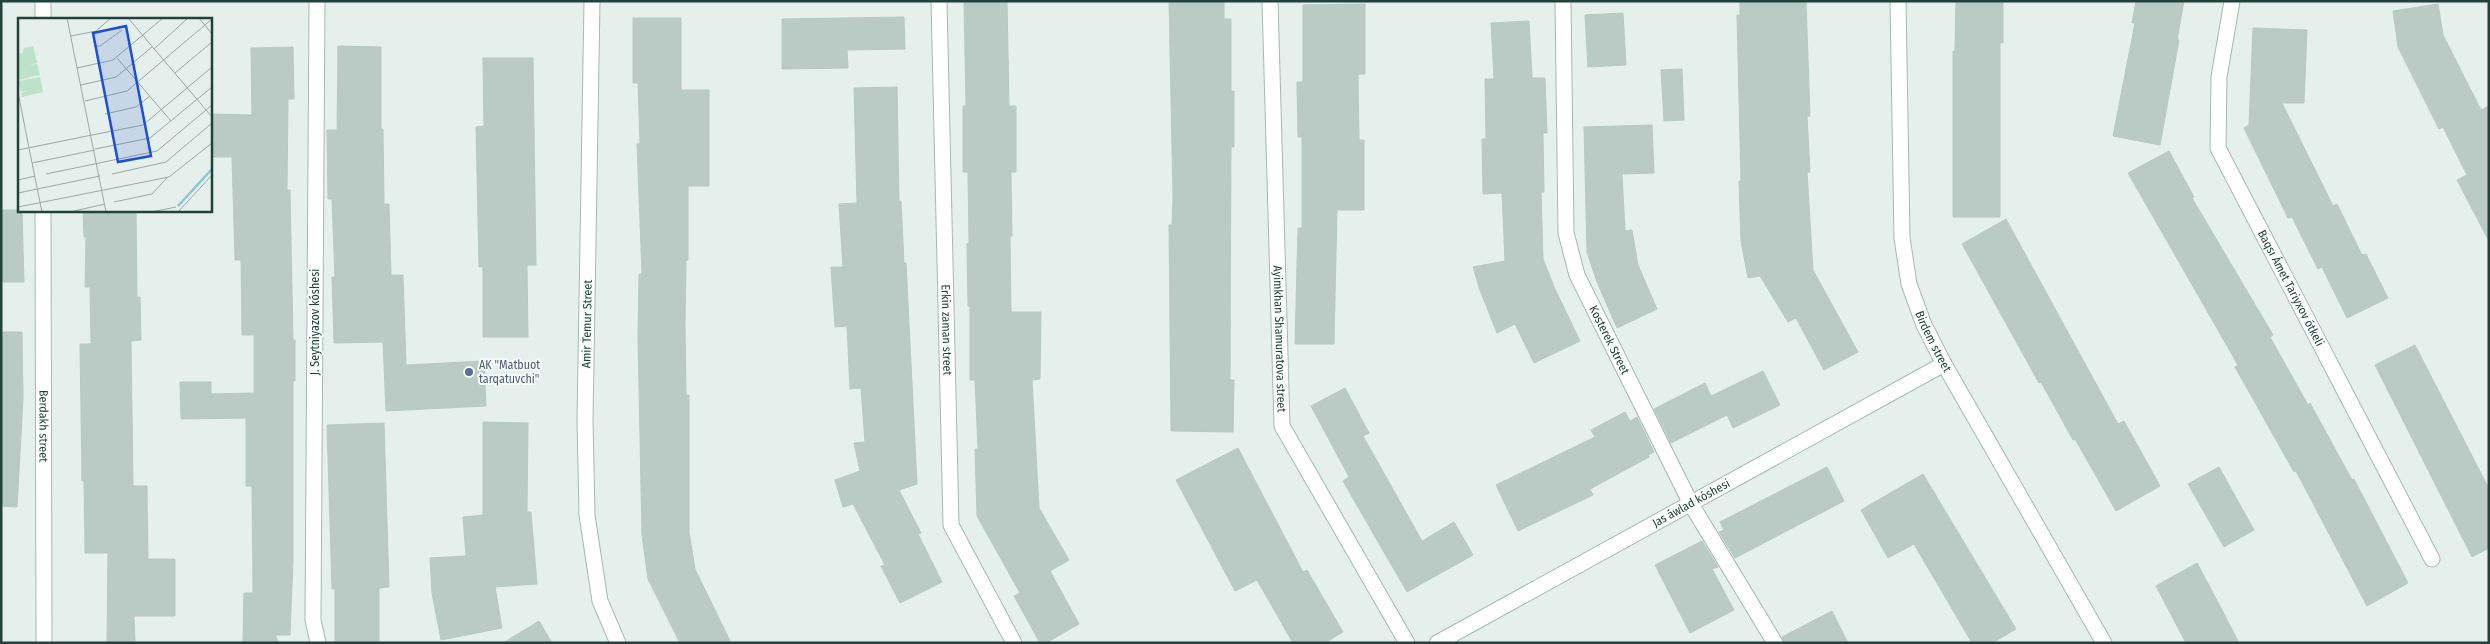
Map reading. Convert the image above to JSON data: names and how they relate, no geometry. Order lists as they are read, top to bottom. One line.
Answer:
{"streets":{"street":["Baqsı Ámet Tariyxov ótkeli","J. Seytniyazov kóshesi","Amir Temur Street","Erkin zaman street","Ayimkhan Shamuratova street","Kosterek Street","Birdem street","Berdakh street","Jas áwlad kóshesi"]},"crossings":[["Kosterek Street","Jas áwlad kóshesi"],["Birdem street","Jas áwlad kóshesi"]],"places":["AK \"Matbuot tarqatuvchi\""]}
